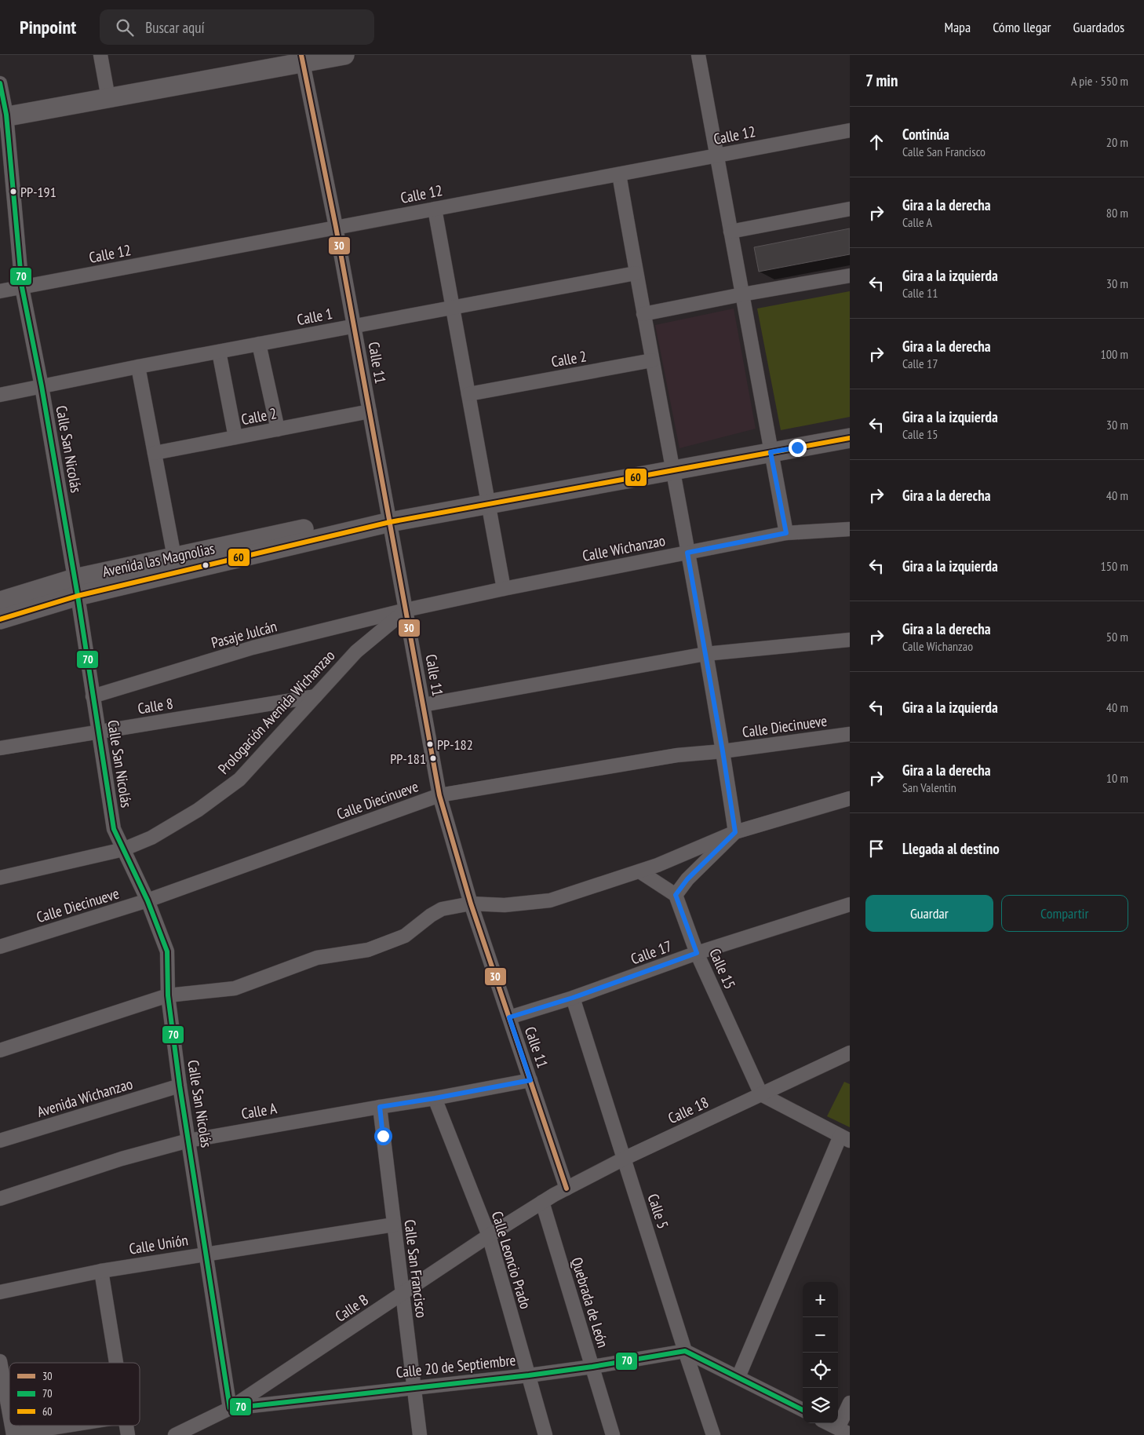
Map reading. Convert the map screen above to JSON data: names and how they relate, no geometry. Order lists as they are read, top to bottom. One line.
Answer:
{"streets":{"main road":["Avenida las Magnolias"],"street":["Calle 12","Calle 1","Calle 2","Calle 11","Calle San Nicolás","Calle Wichanzao","Pasaje Julcán","Calle 8","Prologación Avenida Wichanzao","Calle Diecinueve","Calle 17","Calle 15","Avenida Wichanzao","Calle 18","Calle A","Calle 5","Calle Unión","Calle Leoncio Prado","Calle San Francisco","Quebrada de León","Calle B","Calle 20 de Septiembre"]},"crossings":[["Calle 12","Calle 11"],["Calle 12","Calle San Nicolás"],["Calle 1","Calle 11"],["Calle 1","Calle San Nicolás"],["Calle 2","Calle 11"],["Calle 11","Calle Wichanzao"],["Calle 11","Avenida las Magnolias"],["Calle 11","Pasaje Julcán"],["Calle 11","Prologación Avenida Wichanzao"],["Calle 11","Calle Diecinueve"],["Calle 11","Calle 17"],["Calle 11","Calle 18"],["Calle 11","Calle A"],["Calle San Nicolás","Avenida las Magnolias"],["Calle San Nicolás","Pasaje Julcán"],["Calle San Nicolás","Calle 8"],["Calle San Nicolás","Prologación Avenida Wichanzao"],["Calle San Nicolás","Calle Diecinueve"],["Calle San Nicolás","Avenida Wichanzao"],["Calle San Nicolás","Calle A"],["Calle San Nicolás","Calle Unión"],["Calle San Nicolás","Calle B"],["Calle San Nicolás","Calle 20 de Septiembre"],["Calle Wichanzao","Pasaje Julcán"],["Calle Wichanzao","Prologación Avenida Wichanzao"],["Pasaje Julcán","Prologación Avenida Wichanzao"],["Calle 8","Prologación Avenida Wichanzao"],["Calle 17","Calle 15"],["Calle 17","Calle 5"],["Calle 15","Calle 18"],["Calle 18","Calle 5"],["Calle 18","Quebrada de León"],["Calle 18","Calle B"],["Calle A","Calle Leoncio Prado"],["Calle A","Calle San Francisco"],["Calle 5","Calle 20 de Septiembre"],["Calle Unión","Calle San Francisco"],["Calle Leoncio Prado","Calle B"],["Calle Leoncio Prado","Calle 20 de Septiembre"],["Calle San Francisco","Calle B"],["Calle San Francisco","Calle 20 de Septiembre"],["Quebrada de León","Calle B"],["Quebrada de León","Calle 20 de Septiembre"],["Calle B","Calle 20 de Septiembre"]],"places":["PP-191","PP-182","PP-181"],"lines":["transit line 30","transit line 70","transit line 60"],"legend":["30","70","60"],"page":{"header":"Pinpoint","search":"Buscar aquí","nav":["Mapa","Cómo llegar","Guardados"],"heading":["7 min","A pie · 550 m"],"list":[["Continúa","Calle San Francisco","20 m"],["Gira a la derecha","Calle A","80 m"],["Gira a la izquierda","Calle 11","30 m"],["Gira a la derecha","Calle 17","100 m"],["Gira a la izquierda","Calle 15","30 m"],["Gira a la derecha","40 m"],["Gira a la izquierda","150 m"],["Gira a la derecha","Calle Wichanzao","50 m"],["Gira a la izquierda","40 m"],["Gira a la derecha","San Valentin","10 m"],"Llegada al destino"],"buttons":["Guardar","Compartir"],"map_buttons":["+","−"]}}
